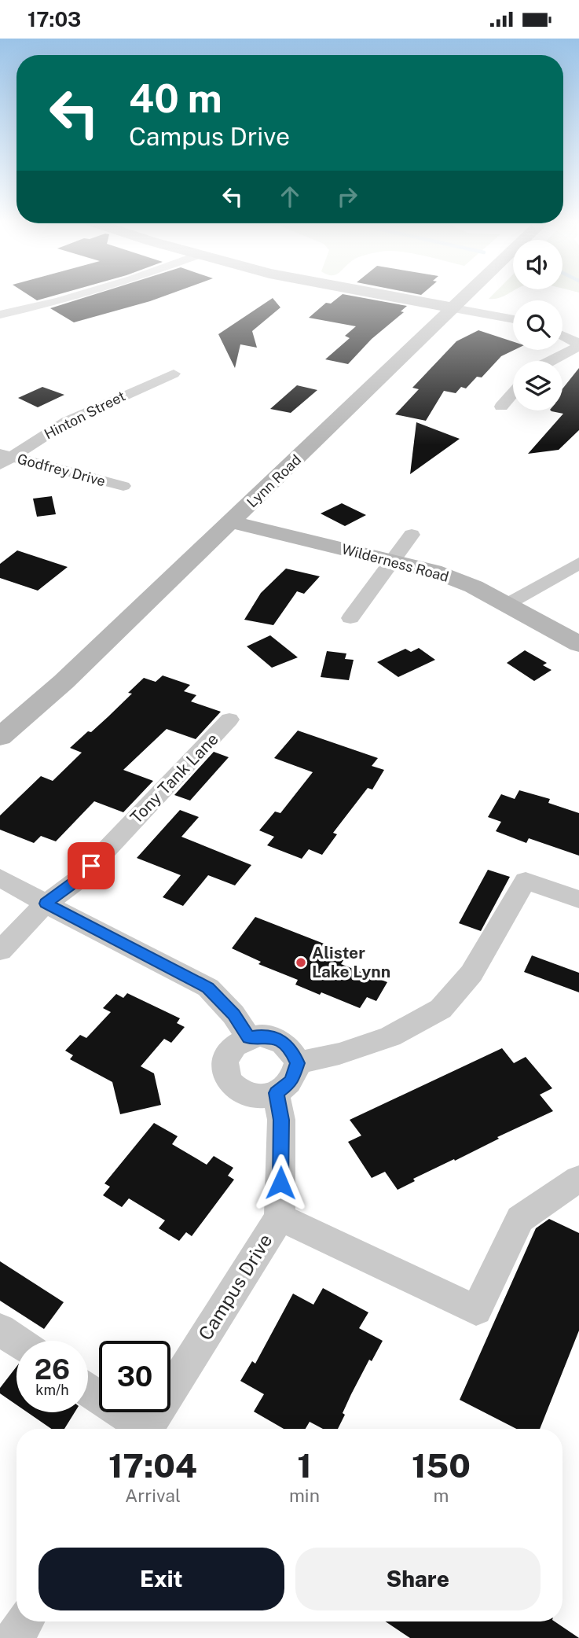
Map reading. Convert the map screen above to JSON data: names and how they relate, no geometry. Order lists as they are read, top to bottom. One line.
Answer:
{"streets":{"main road":["Lynn Road","Wilderness Road"],"street":["Hinton Street","Godfrey Drive","Tony Tank Lane","Campus Drive"]},"crossings":[["Hinton Street","Godfrey Drive"],["Lynn Road","Wilderness Road"]],"places":["Alister Lake Lynn"],"page":{"status":"17:03","turn":["40 m","Campus Drive"],"speed":"26 km/h","limit":"30","eta":["17:04","Arrival","1","min","150","m"],"buttons":["Exit","Share"]}}
